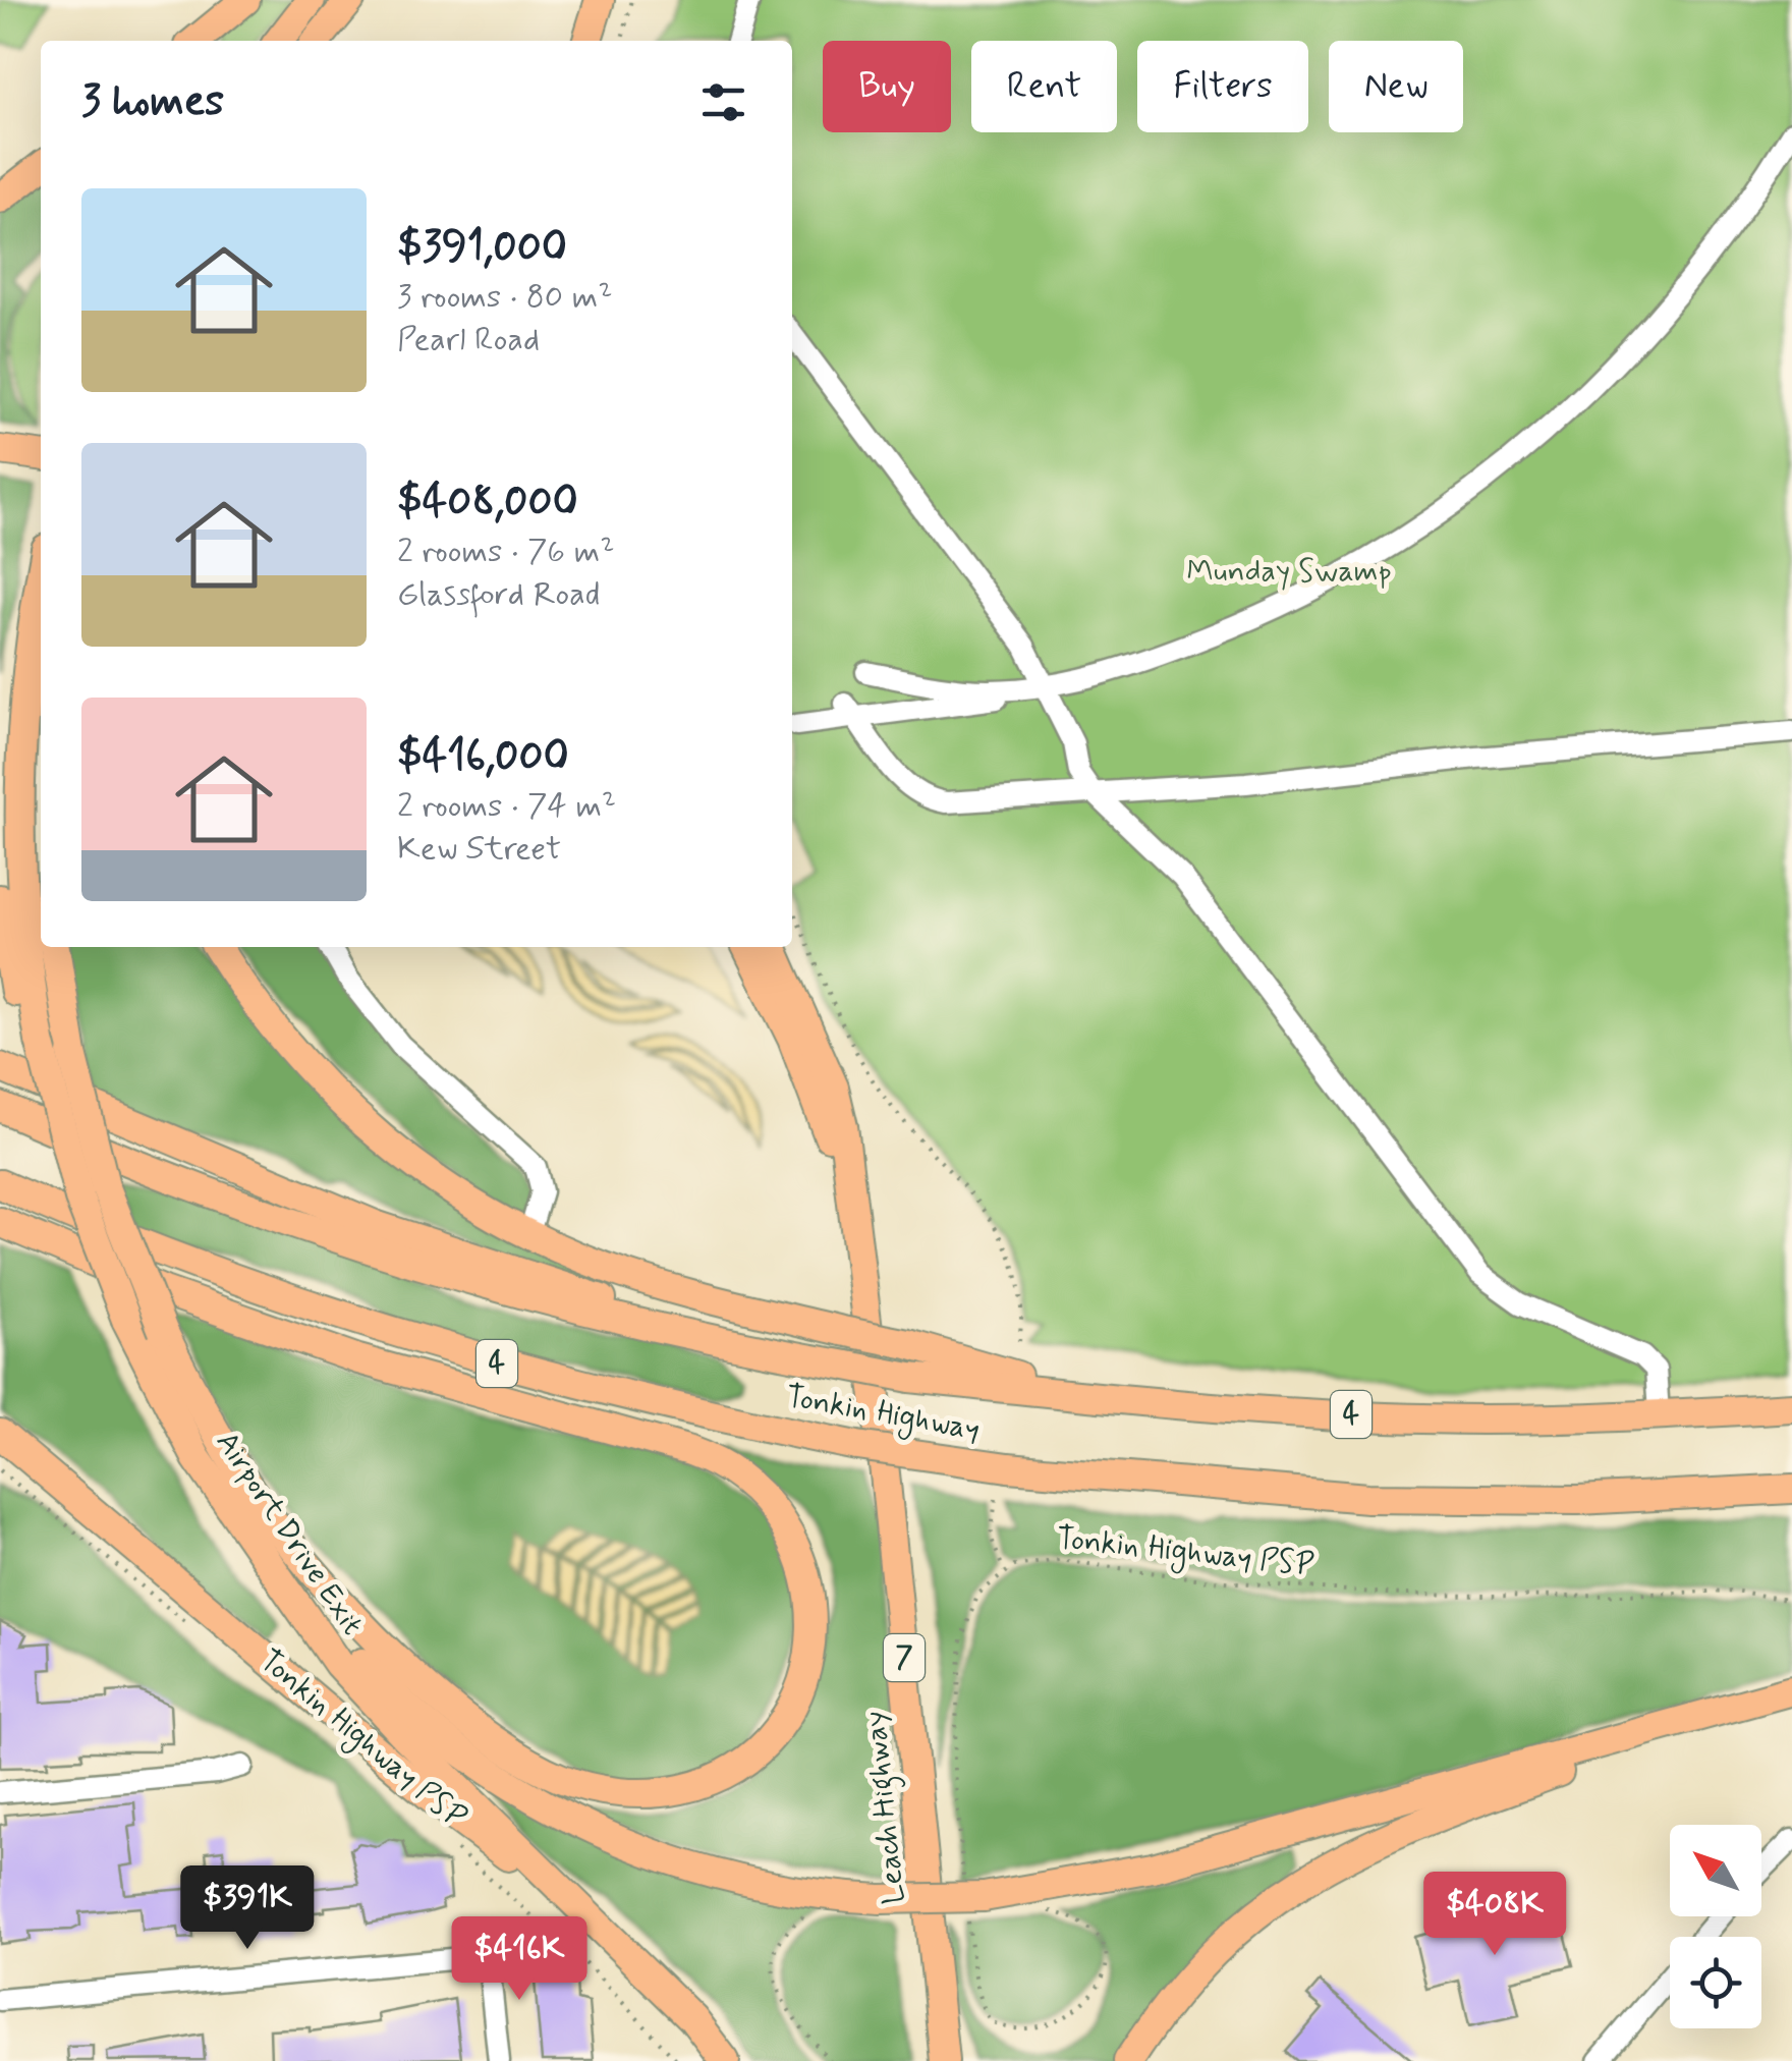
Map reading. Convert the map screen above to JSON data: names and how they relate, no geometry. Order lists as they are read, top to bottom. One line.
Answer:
{"streets":{"highway":["4","Tonkin Highway","Airport Drive Exit","7","Leach Highway"],"path":["Tonkin Highway PSP"]},"crossings":[["7","Leach Highway"]],"parks":["Munday Swamp"],"north":"top left","page":{"chip":["Buy","Rent","Filters","New"],"heading":"3 homes","list":[{"name":"$391,000","note":"3 rooms · 80 m² · Pearl Road"},{"name":"$408,000","note":"2 rooms · 76 m² · Glassford Road"},{"name":"$416,000","note":"2 rooms · 74 m² · Kew Street"}],"price":["$391K","$408K","$416K"]}}
